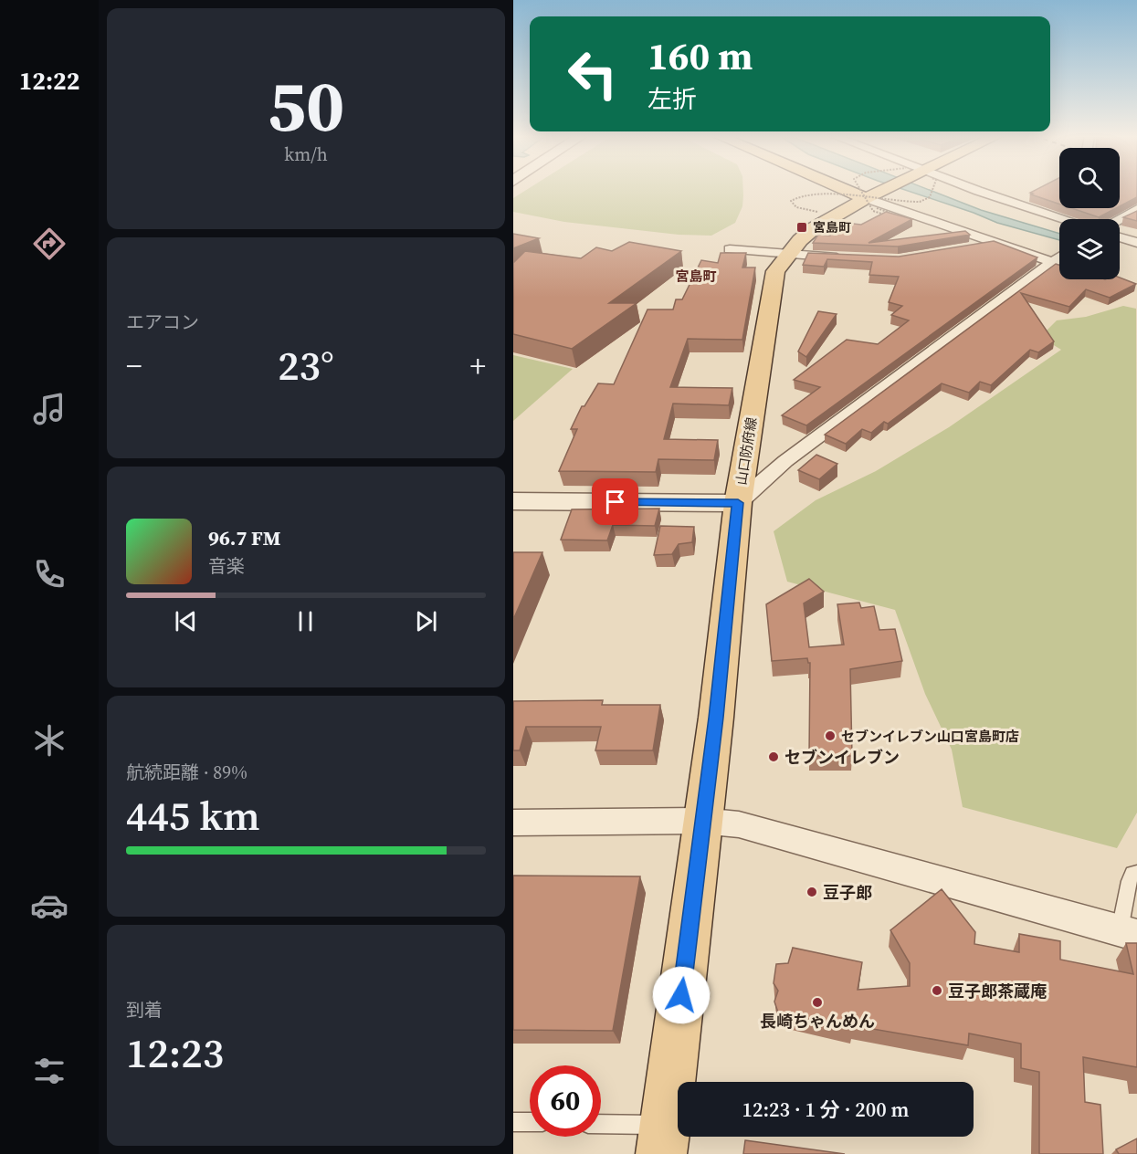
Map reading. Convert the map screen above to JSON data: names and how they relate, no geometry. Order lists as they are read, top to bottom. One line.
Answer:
{"streets":{"main road":["山口防府線"]},"districts":["宮島町"],"places":{"transit":["宮島町"],"other":["セブンイレブン山口宮島町店","セブンイレブン","豆子郎","豆子郎茶蔵庵","長崎ちゃんめん"]},"page":{"tabs":"12:22","tile":[["50","km/h"],"エアコン",["航続距離 · 89%","445 km"],["到着","12:23"]],"turn":["160 m","左折"],"heat":["−","23°","+"],"song":["96.7 FM","音楽"],"limit":"60","trip":"12:23 · 1 分 · 200 m"}}
